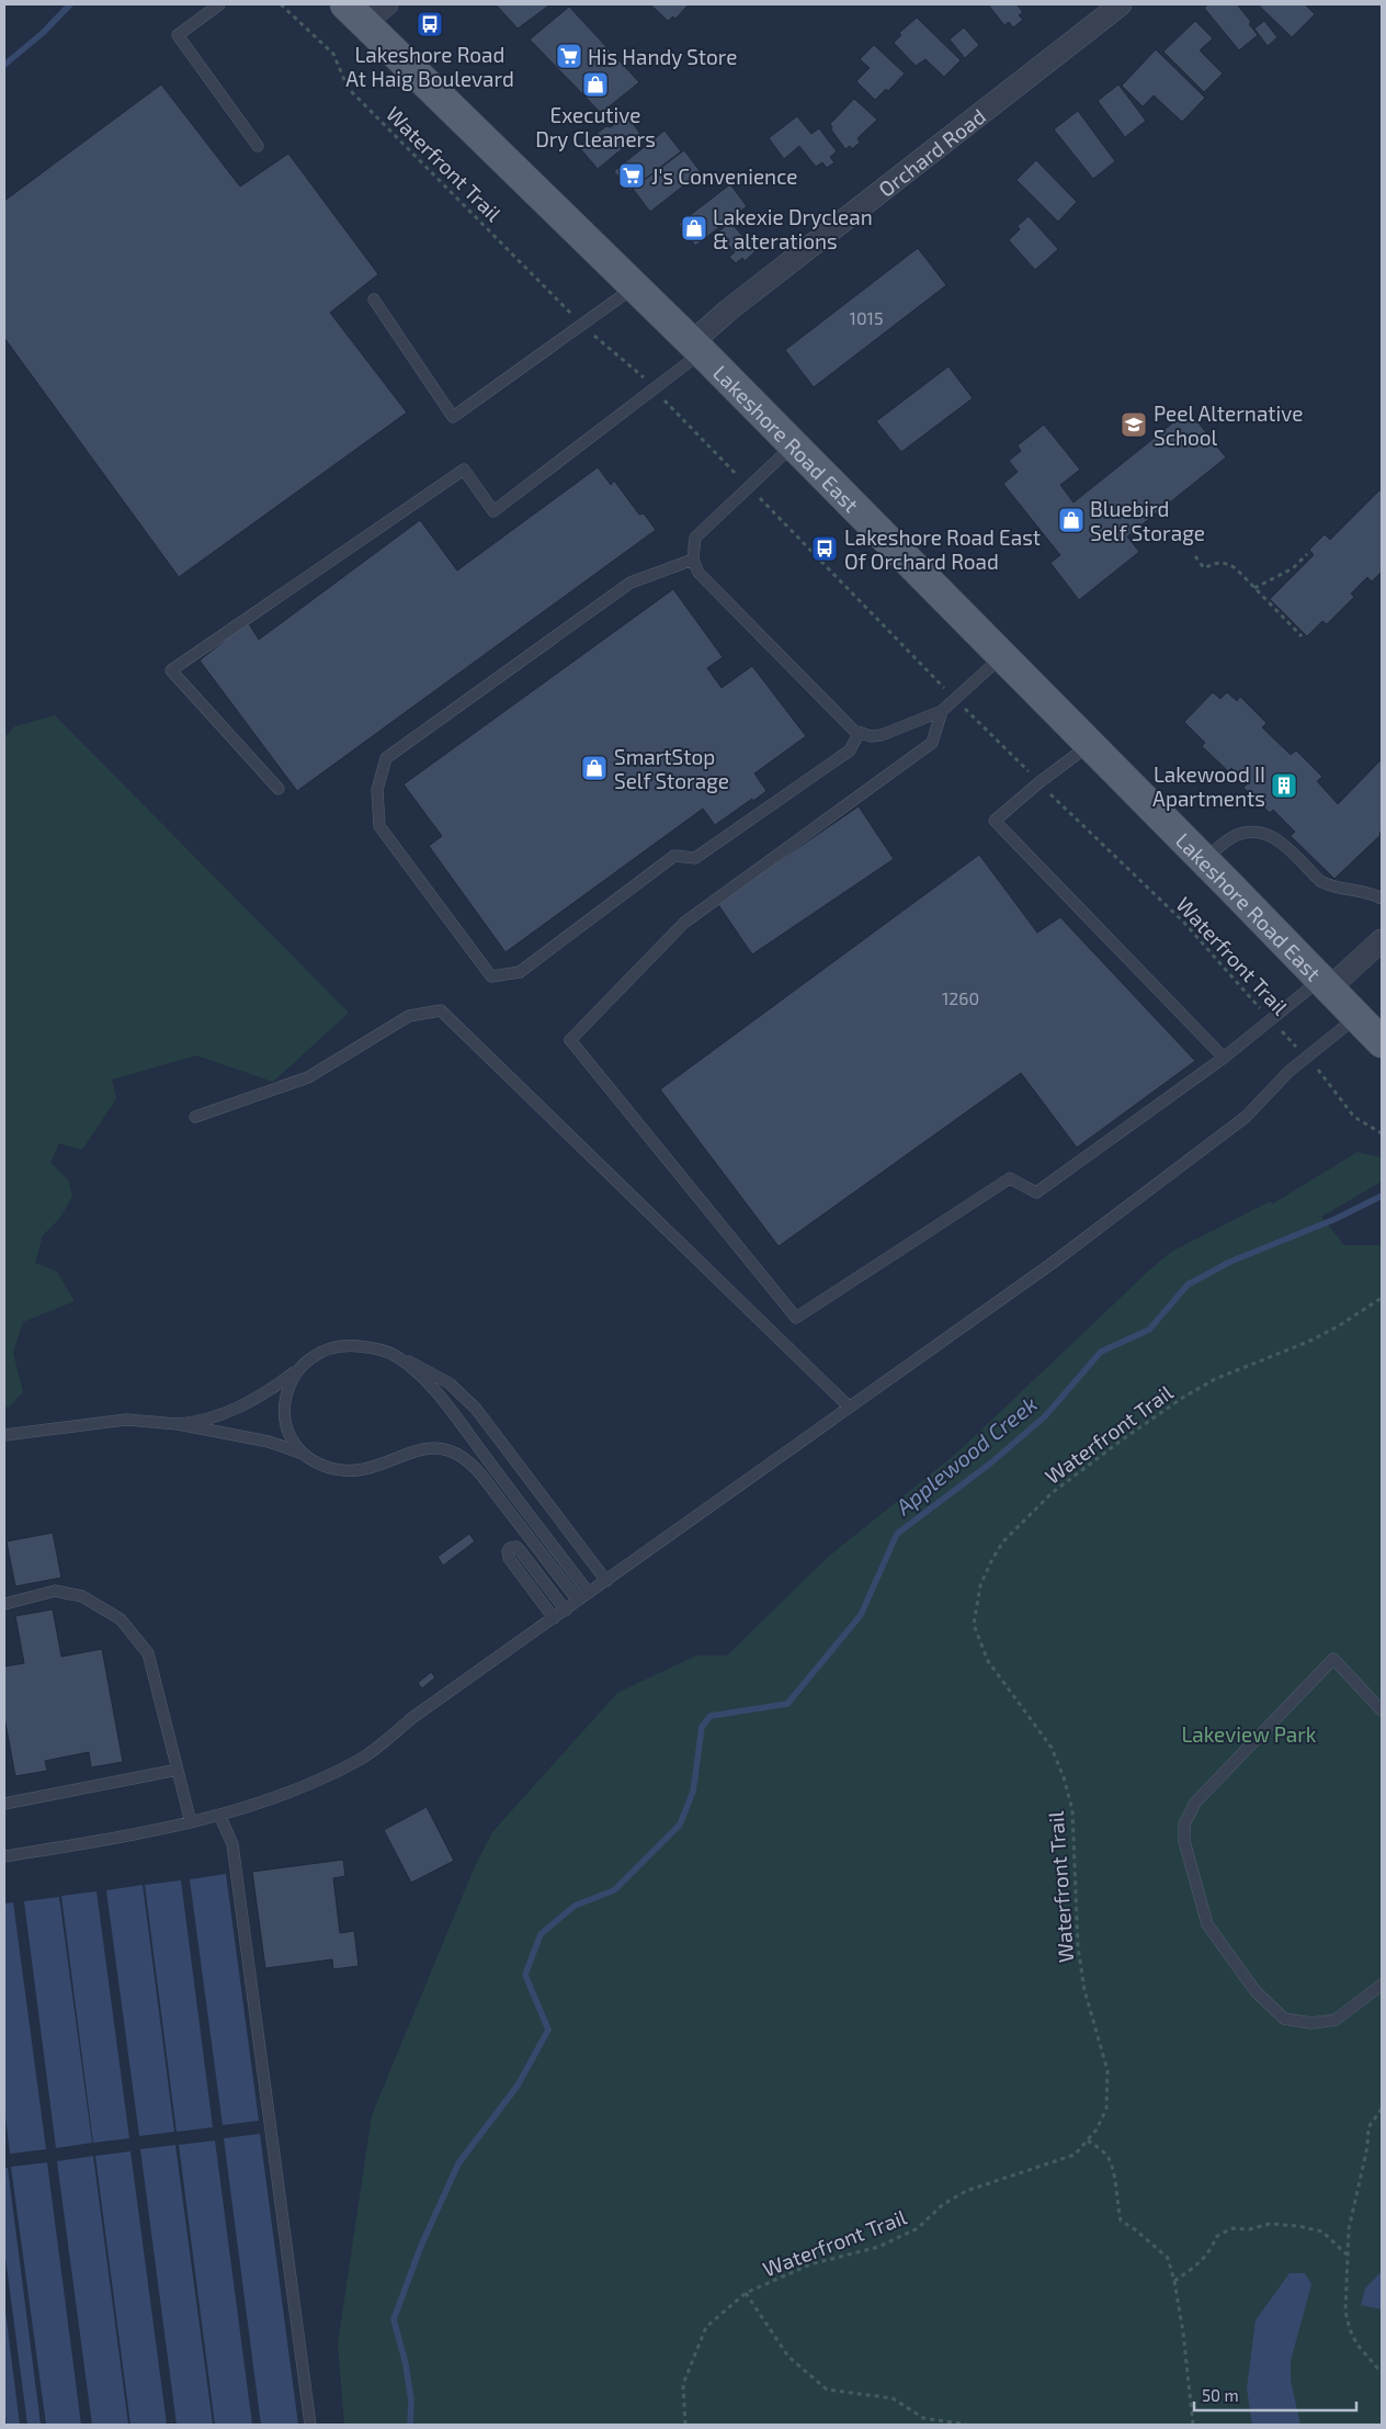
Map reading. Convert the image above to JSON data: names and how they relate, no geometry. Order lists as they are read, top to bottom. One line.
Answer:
{"streets":{"main road":["Lakeshore Road East"],"street":["Orchard Road"],"path":["Waterfront Trail"]},"crossings":[["Orchard Road","Lakeshore Road East"]],"water":["Applewood Creek"],"parks":["Lakeview Park"],"places":{"bus stop":["Lakeshore Road At Haig Boulevard","Lakeshore Road East Of Orchard Road"],"supermarket":["His Handy Store","J's Convenience"],"shop":["Executive Dry Cleaners","Lakexie Dryclean & alterations","Bluebird Self Storage","SmartStop Self Storage"],"school or university":["Peel Alternative School"],"building":["Lakewood II Apartments"]},"house_numbers":["1015","1260"],"scale_bar":"50 m"}
